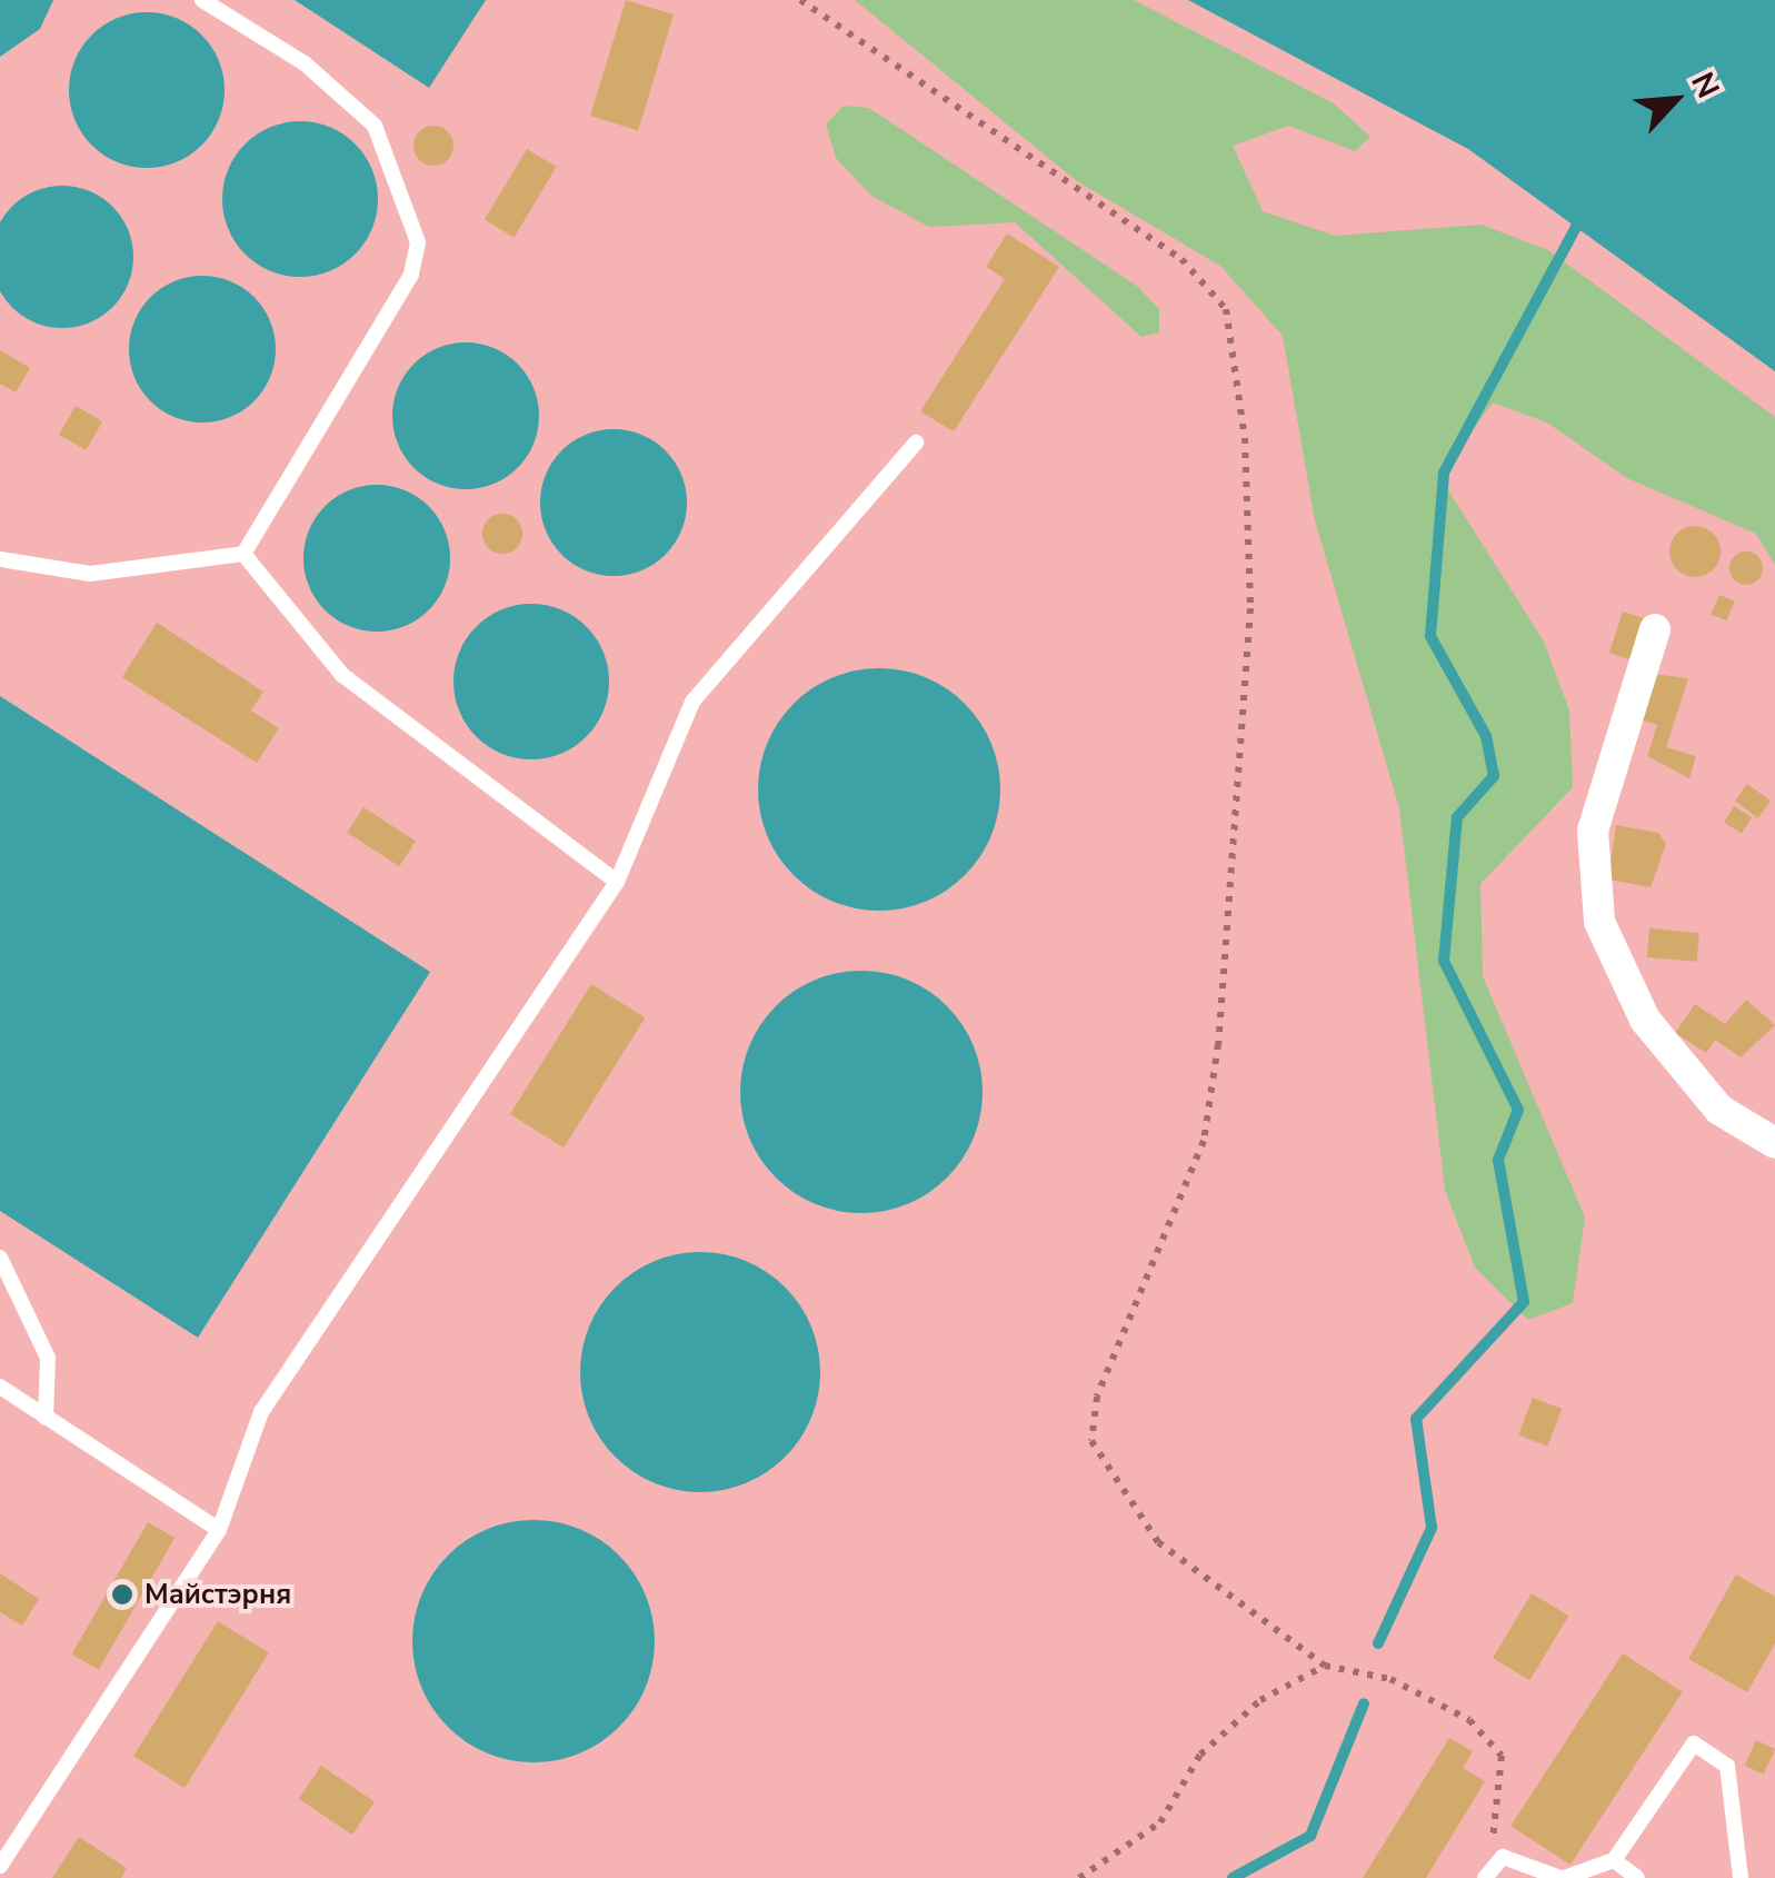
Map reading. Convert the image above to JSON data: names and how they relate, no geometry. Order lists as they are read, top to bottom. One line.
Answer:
{"places":["Майстэрня"],"north":"top right"}
